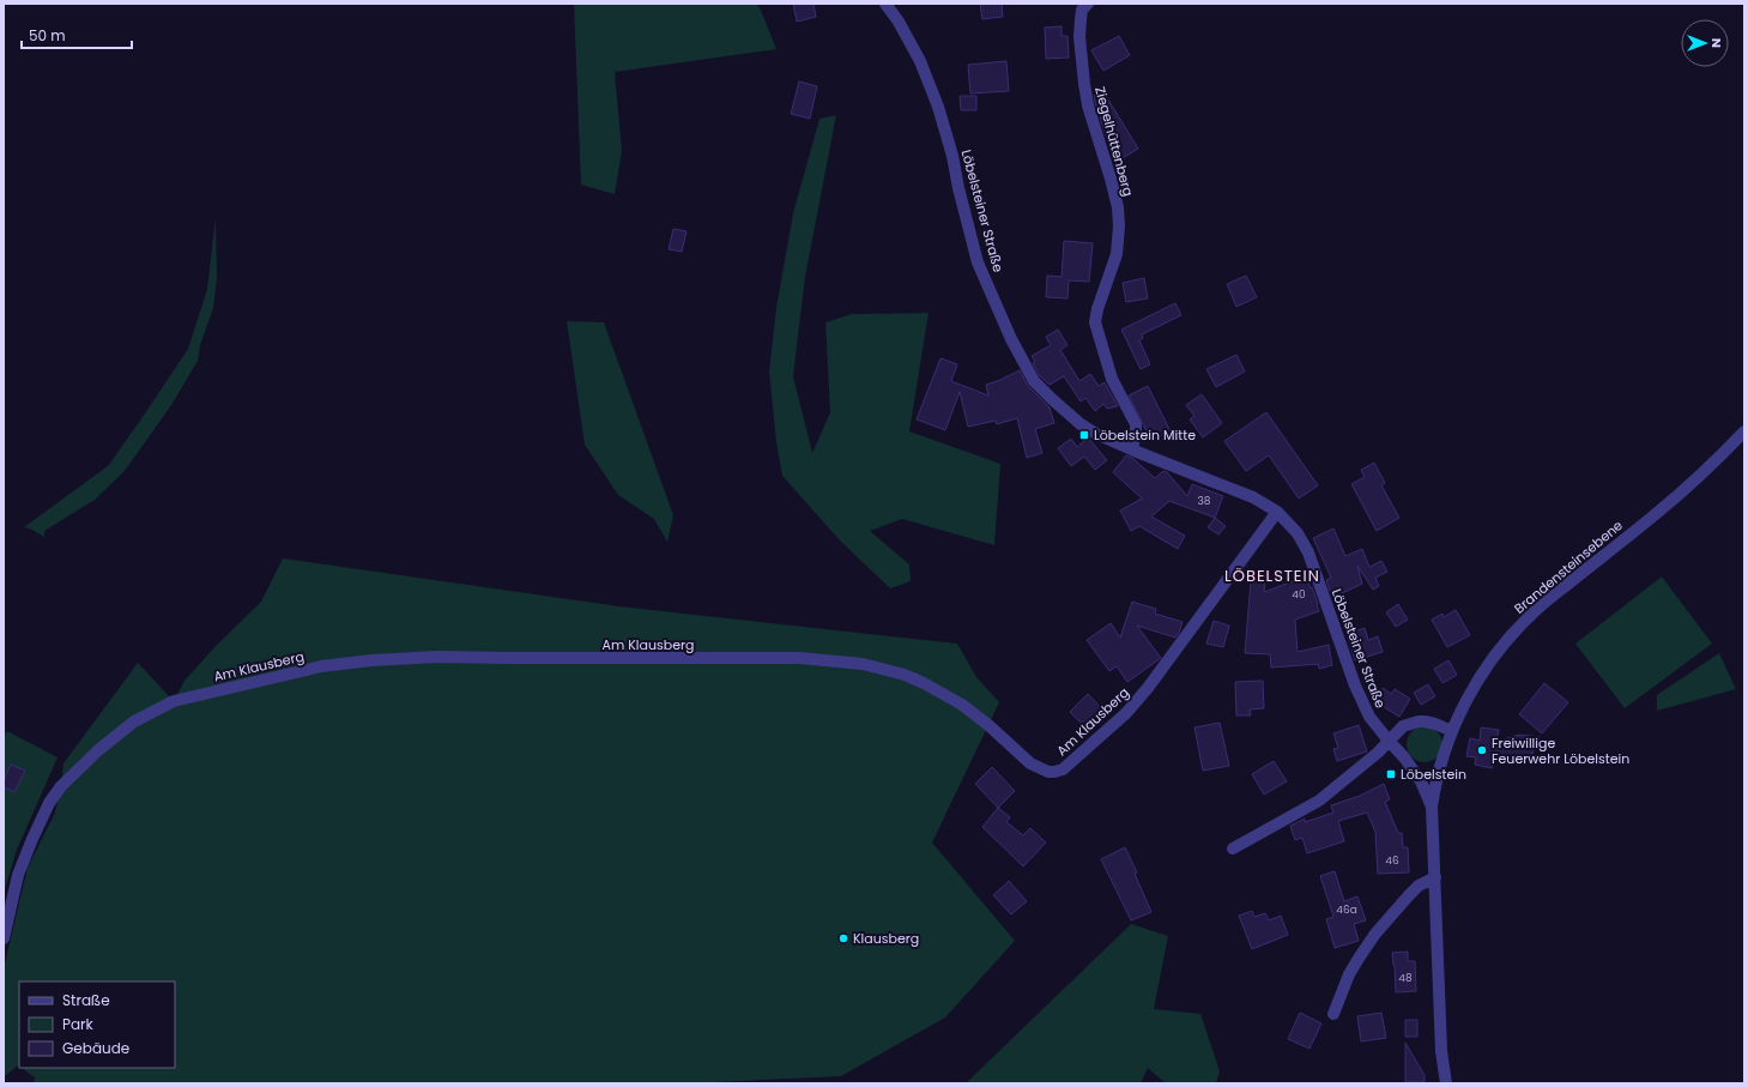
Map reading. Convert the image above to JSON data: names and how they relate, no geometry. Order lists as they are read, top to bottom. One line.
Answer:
{"streets":{"street":["Ziegelhüttenberg","Löbelsteiner Straße","Brandensteinsebene","Am Klausberg"]},"crossings":[["Ziegelhüttenberg","Löbelsteiner Straße"],["Löbelsteiner Straße","Brandensteinsebene"],["Löbelsteiner Straße","Am Klausberg"]],"districts":["LÖBELSTEIN"],"places":{"transit":["Löbelstein Mitte","Löbelstein"],"other":["Freiwillige Feuerwehr Löbelstein","Klausberg"]},"house_numbers":["38","40","46","46a","48"],"legend":["Straße","Park","Gebäude"],"scale_bar":"50 m","north":"right"}
